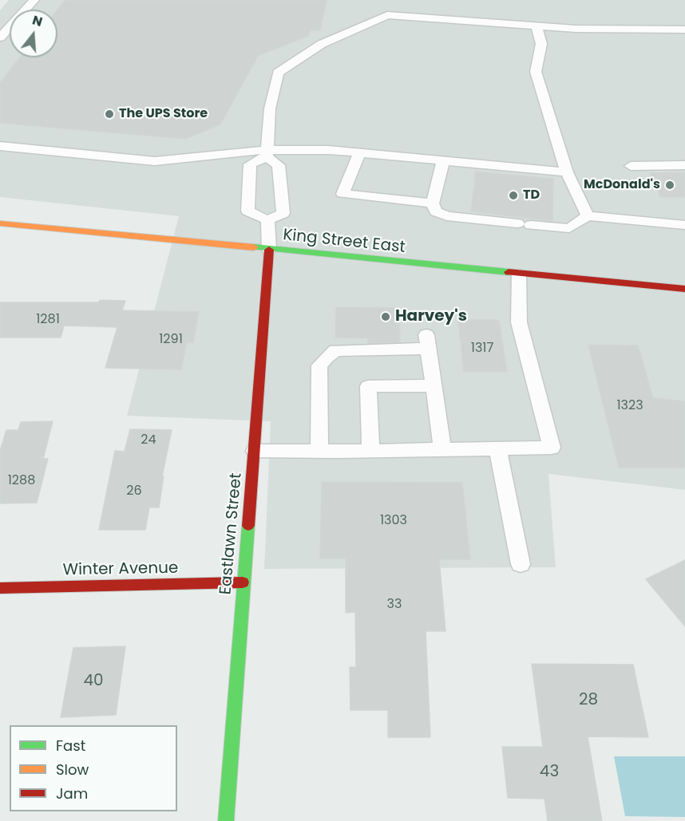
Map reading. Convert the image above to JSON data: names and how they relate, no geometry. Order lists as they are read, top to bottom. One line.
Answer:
{"streets":{"street":["King Street East","Eastlawn Street","Winter Avenue"]},"crossings":[["King Street East","Eastlawn Street"],["Eastlawn Street","Winter Avenue"]],"places":["The UPS Store","McDonald's","TD","Harvey's"],"house_numbers":["1281","1291","1317","1323","24","1288","26","1303","33","40","28","43"],"legend":["Fast","Slow","Jam"],"north":"top"}
